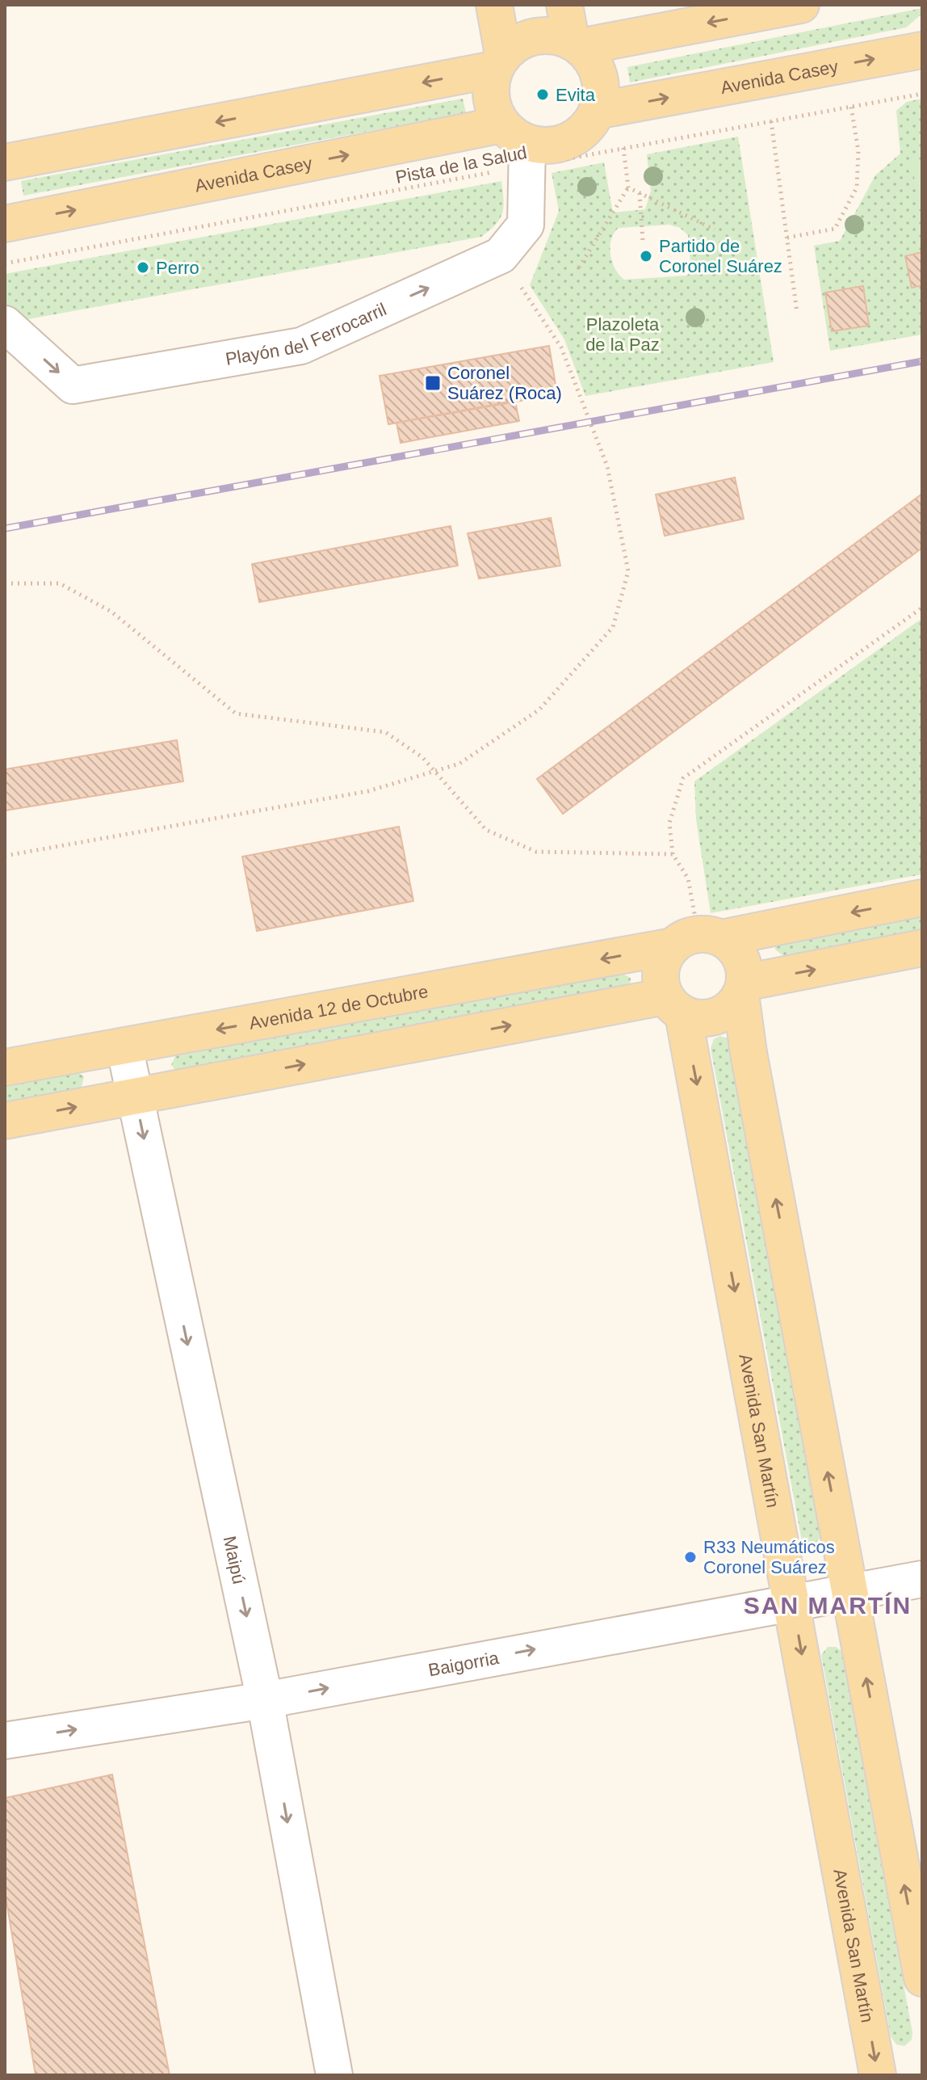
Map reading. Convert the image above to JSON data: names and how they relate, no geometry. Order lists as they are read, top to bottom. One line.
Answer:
{"streets":{"main road":["Avenida Casey","Avenida 12 de Octubre","Avenida San Martín"],"street":["Playón del Ferrocarril","Maipú","Baigorria"],"path":["Pista de la Salud"]},"crossings":[["Avenida Casey","Pista de la Salud"],["Avenida Casey","Playón del Ferrocarril"],["Pista de la Salud","Playón del Ferrocarril"],["Avenida 12 de Octubre","Avenida San Martín"],["Avenida 12 de Octubre","Maipú"],["Avenida San Martín","Baigorria"],["Maipú","Baigorria"]],"one_way":["Playón del Ferrocarril","Maipú","Baigorria"],"districts":["SAN MARTÍN"],"parks":["Plazoleta de la Paz"],"places":{"other":["Evita","Partido de Coronel Suárez","Perro","R33 Neumáticos Coronel Suárez"],"transit":["Coronel Suárez (Roca)"]}}
